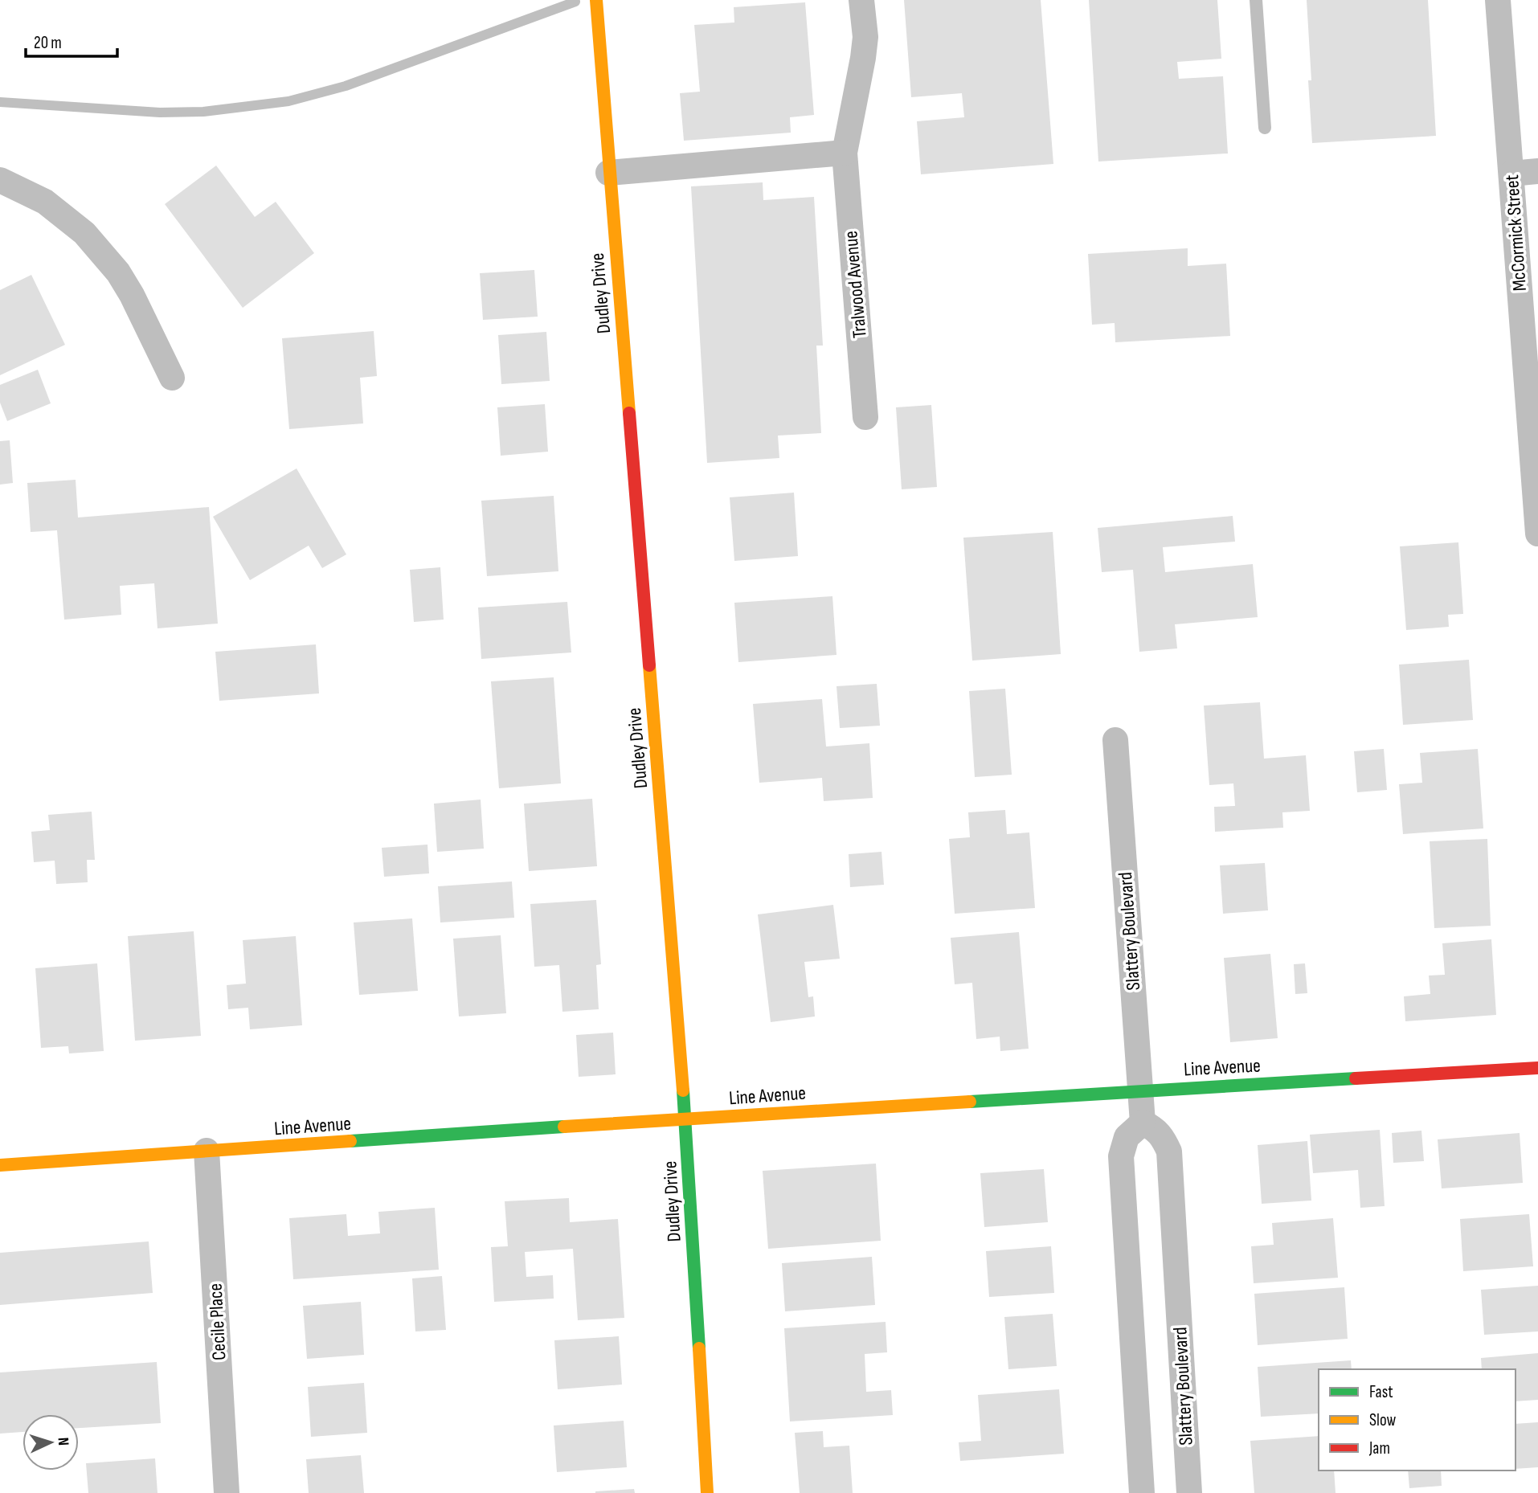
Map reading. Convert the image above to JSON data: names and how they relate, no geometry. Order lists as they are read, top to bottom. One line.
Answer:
{"streets":{"main road":["Dudley Drive","Line Avenue"],"street":["McCormick Street","Tralwood Avenue","Slattery Boulevard","Cecile Place"]},"crossings":[["Dudley Drive","Line Avenue"],["Slattery Boulevard","Line Avenue"],["Line Avenue","Cecile Place"]],"legend":["Fast","Slow","Jam"],"scale_bar":"20 m","north":"right"}
